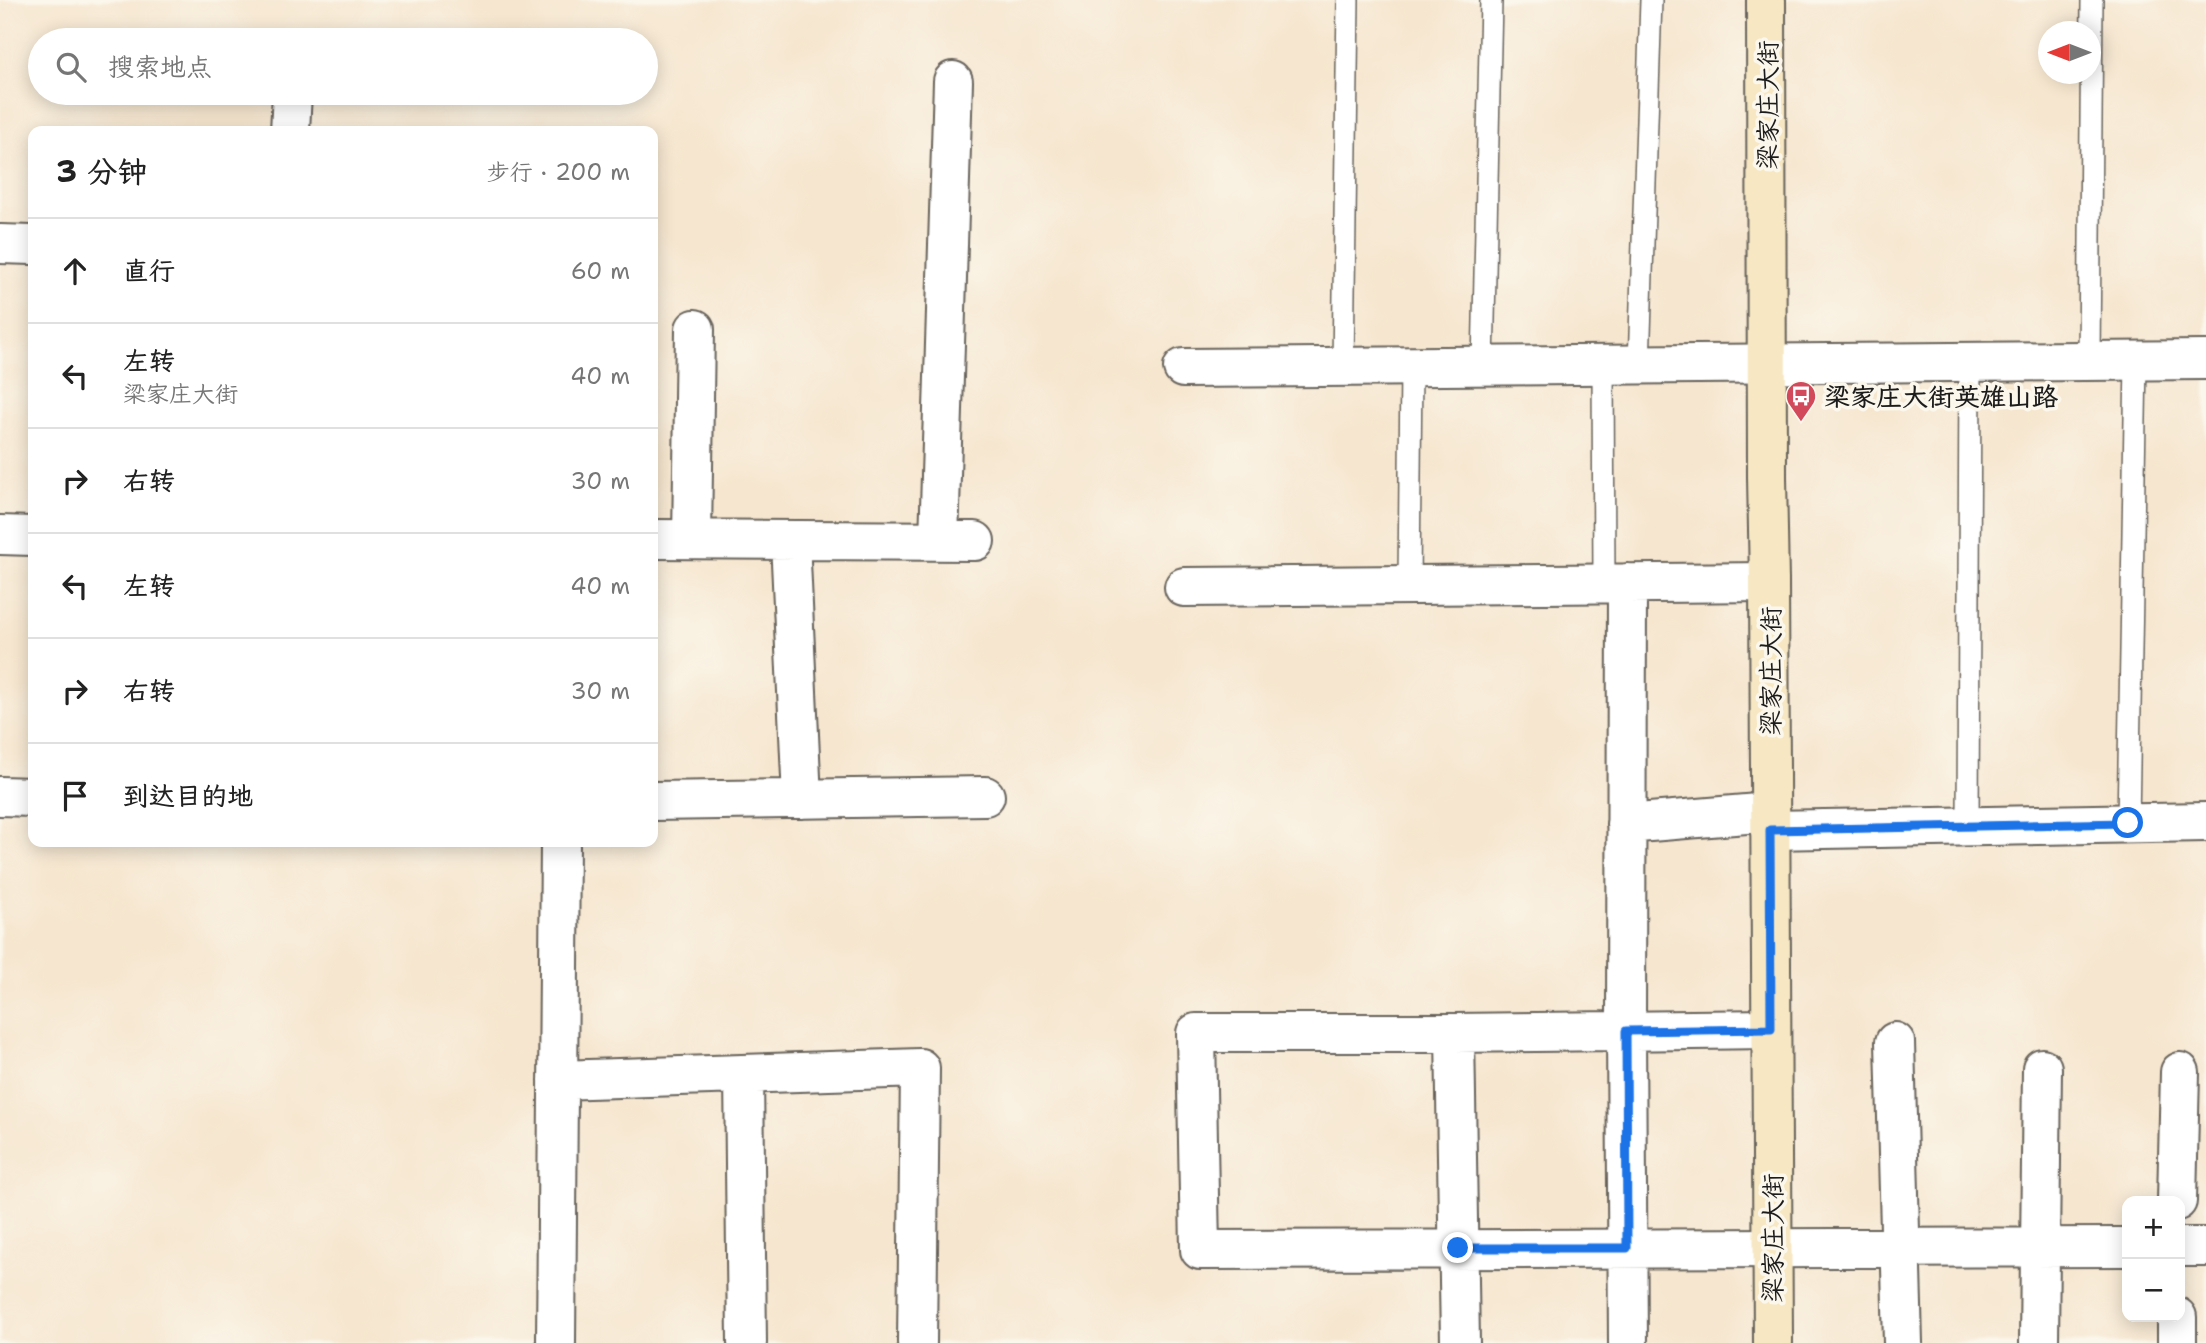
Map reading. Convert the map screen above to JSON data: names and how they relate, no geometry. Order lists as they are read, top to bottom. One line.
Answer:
{"streets":{"street":["梁家庄大街"]},"places":{"bus stop":["梁家庄大街英雄山路"]},"north":"left","page":{"search":"搜索地点","heading":["3 分钟","步行 · 200 m"],"list":[["直行","60 m"],["左转","梁家庄大街","40 m"],["右转","30 m"],["左转","40 m"],["右转","30 m"],"到达目的地"],"map_buttons":["+","−"]}}
